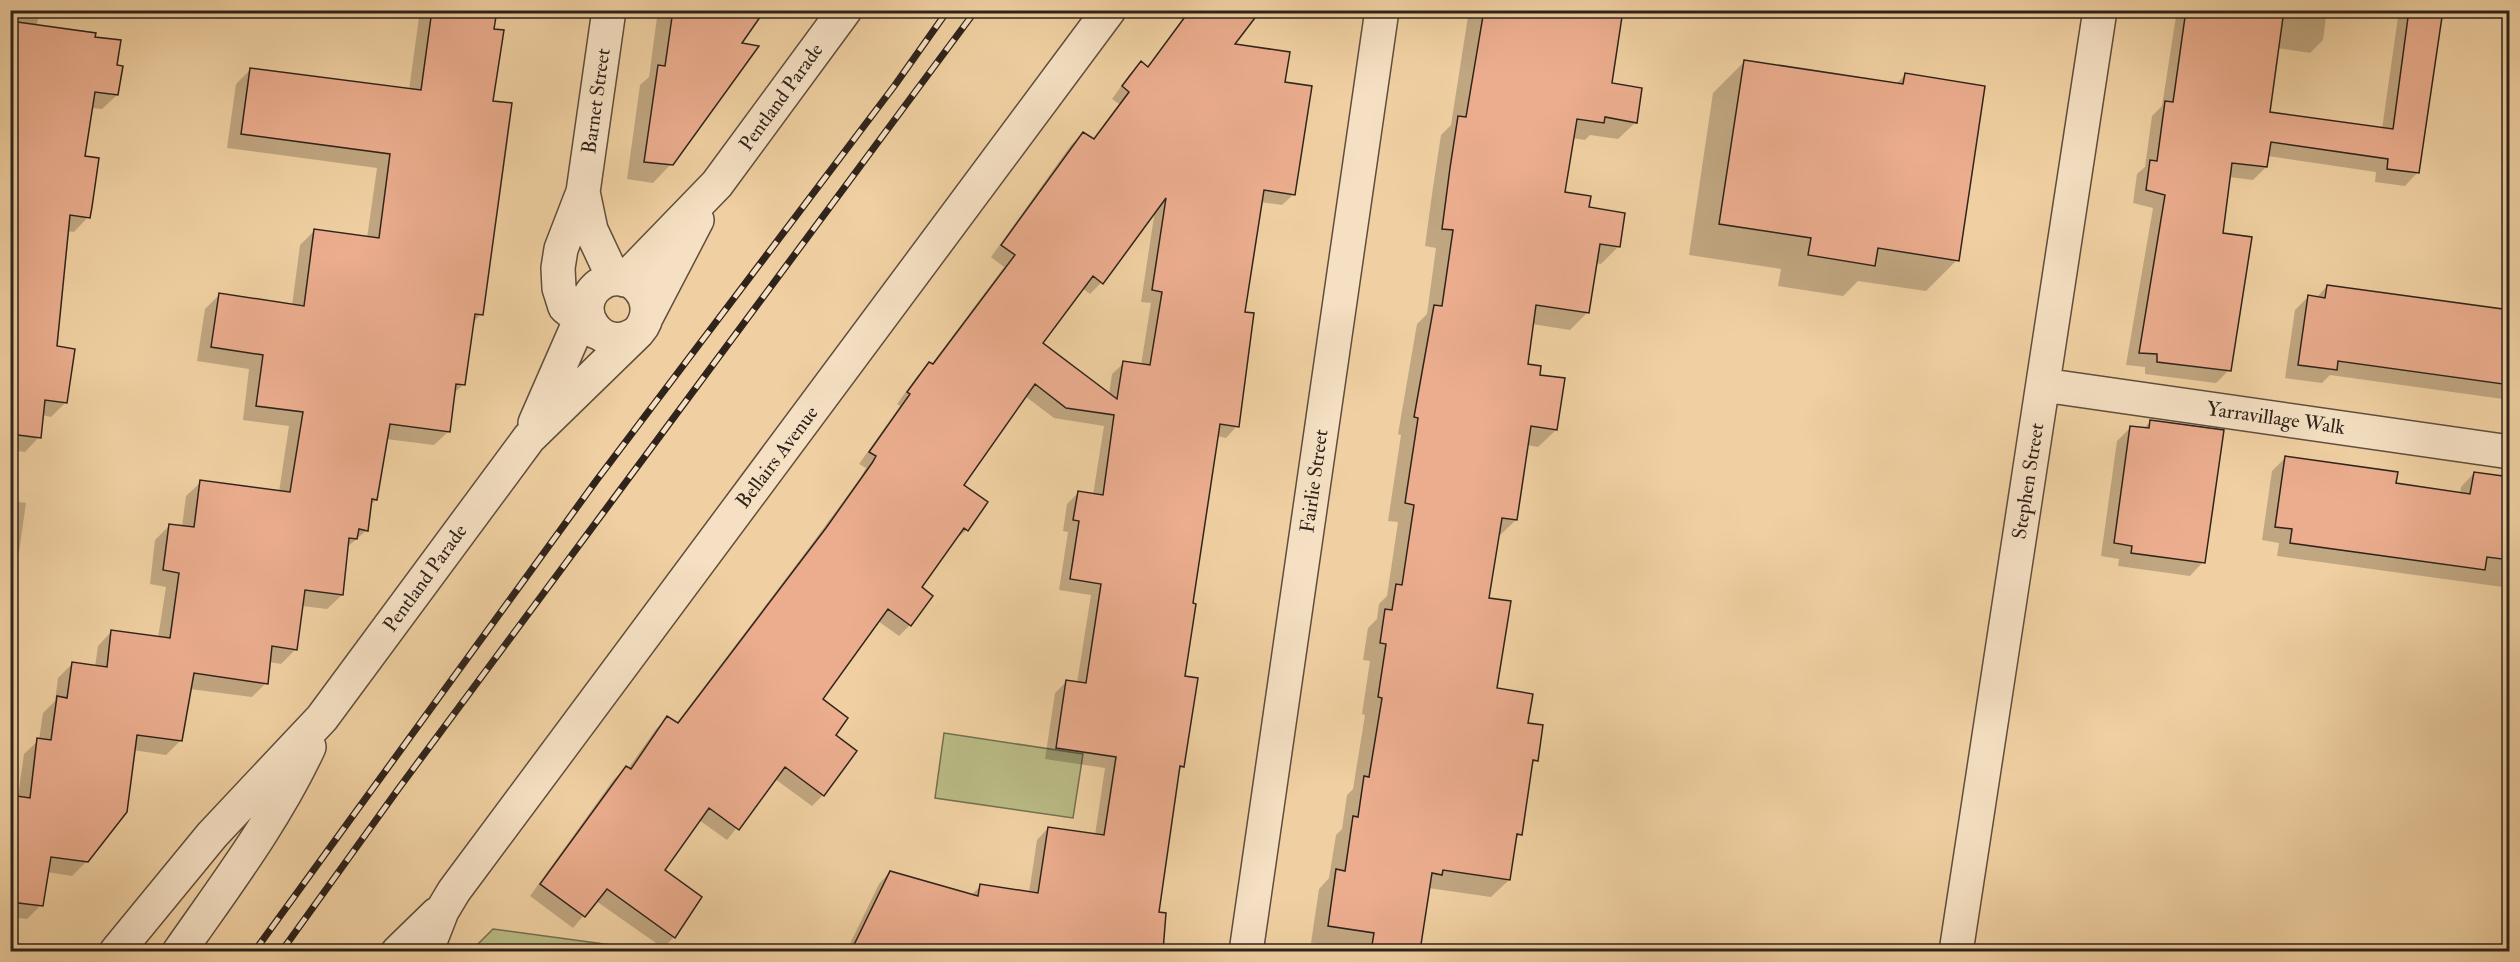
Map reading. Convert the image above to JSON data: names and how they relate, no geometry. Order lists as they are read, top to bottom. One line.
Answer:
{"streets":{"street":["Pentland Parade","Barnet Street","Yarravillage Walk","Bellairs Avenue","Fairlie Street","Stephen Street"]},"crossings":[["Pentland Parade","Barnet Street"],["Yarravillage Walk","Stephen Street"]]}
